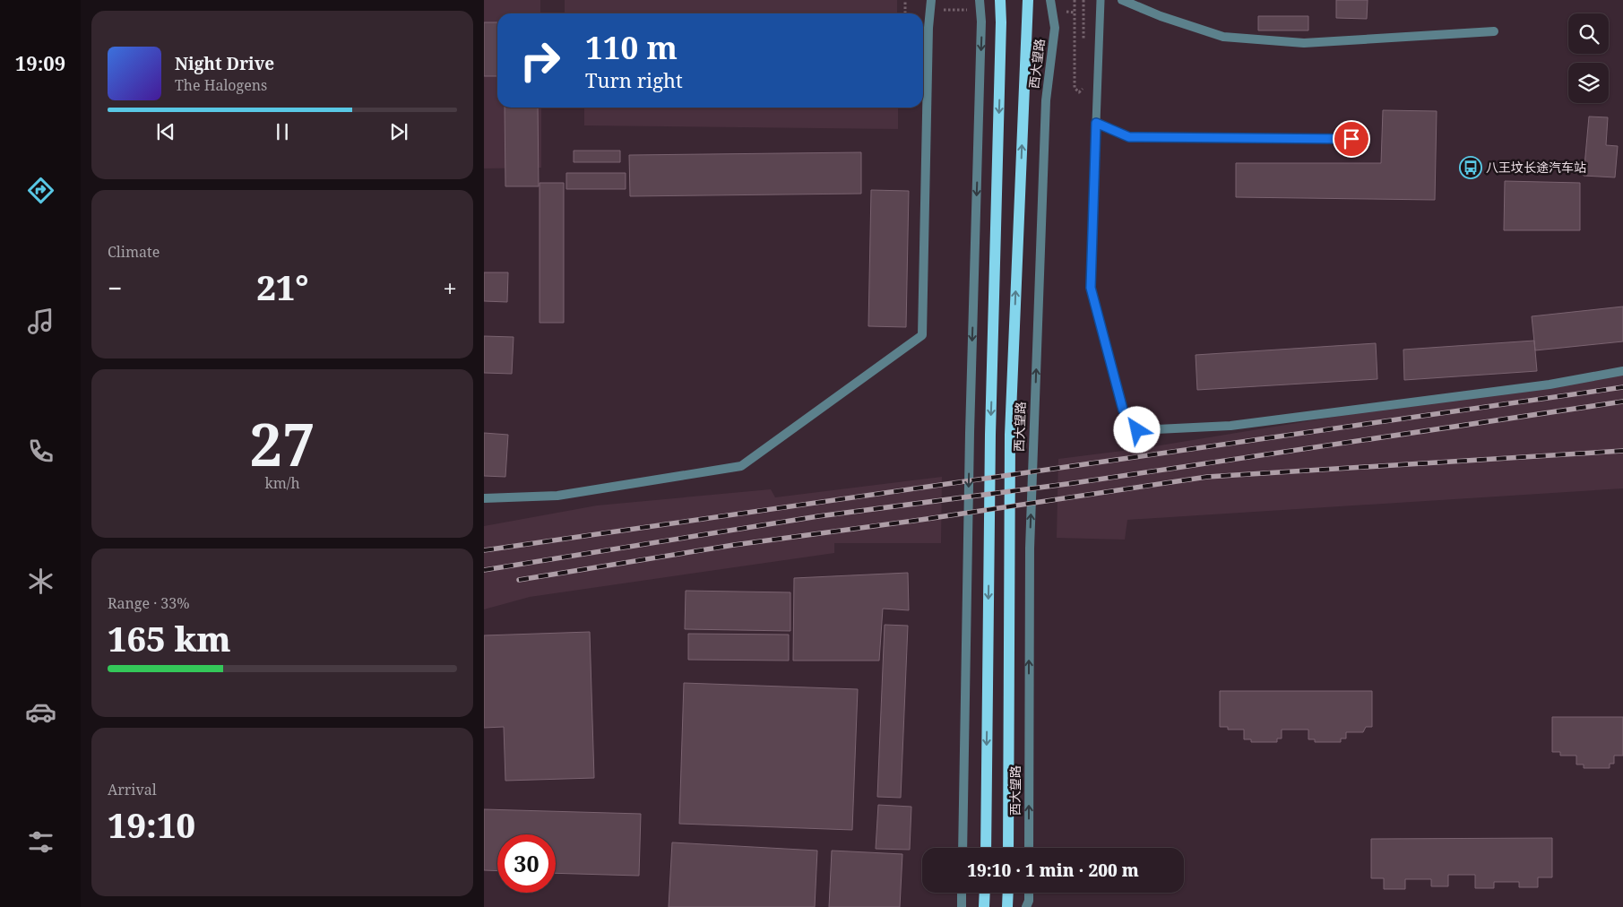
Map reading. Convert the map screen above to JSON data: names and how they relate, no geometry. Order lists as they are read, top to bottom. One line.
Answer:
{"streets":{"main road":["西大望路"]},"places":{"bus stop":["八王坟长途汽车站"]},"page":{"tabs":"19:09","turn":["110 m","Turn right"],"song":["Night Drive","The Halogens"],"tile":["Climate",["27","km/h"],["Range · 33%","165 km"],["Arrival","19:10"]],"heat":["−","21°","+"],"limit":"30","trip":"19:10 · 1 min · 200 m"}}
